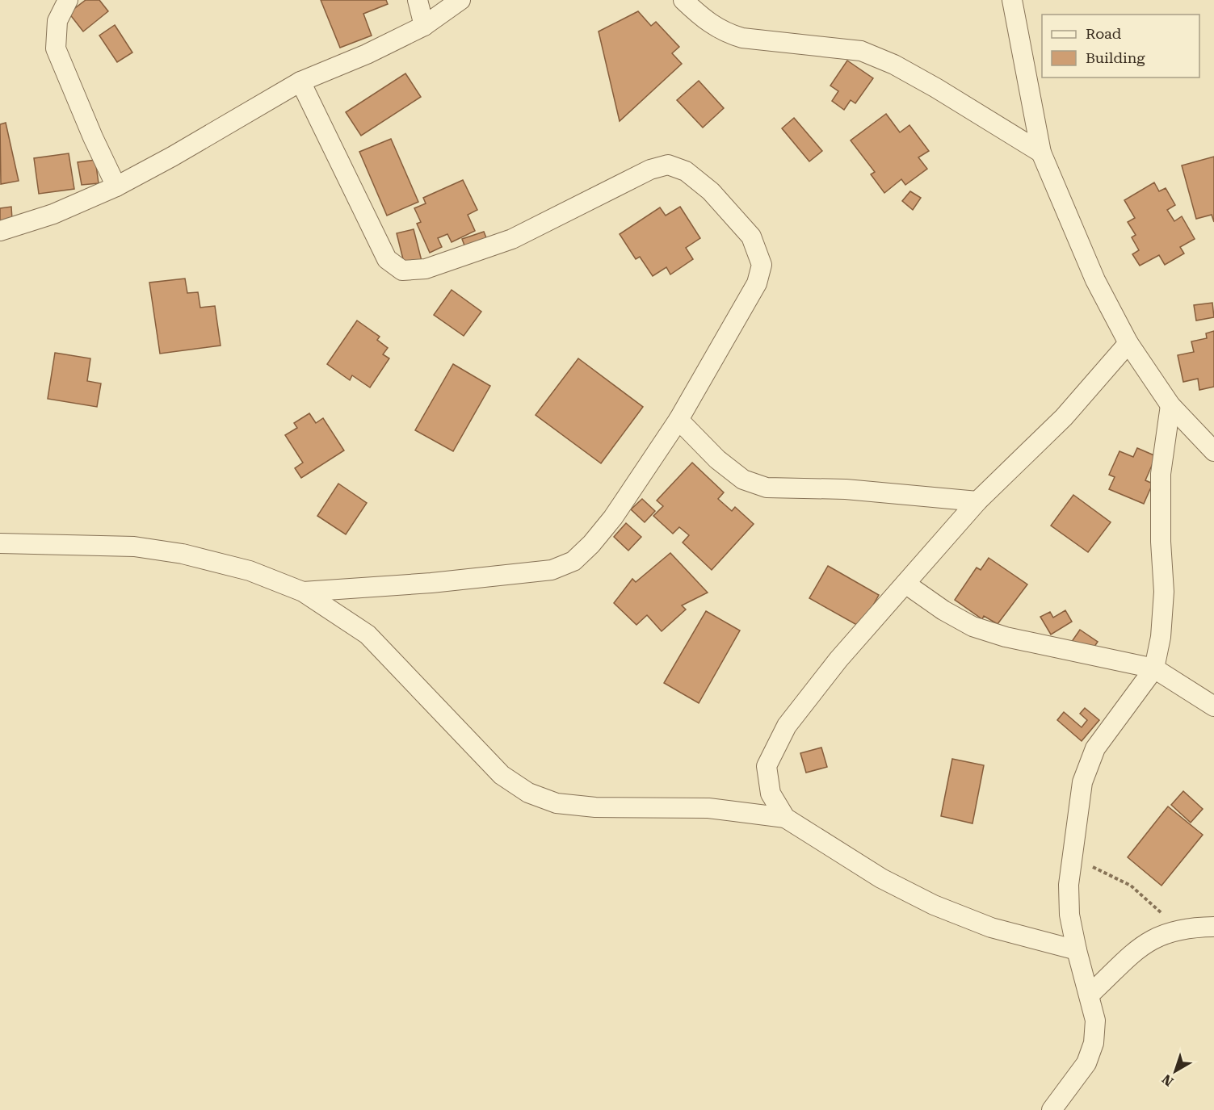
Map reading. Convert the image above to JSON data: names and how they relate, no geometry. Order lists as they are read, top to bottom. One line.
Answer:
{"legend":["Road","Building"],"north":"bottom left"}
